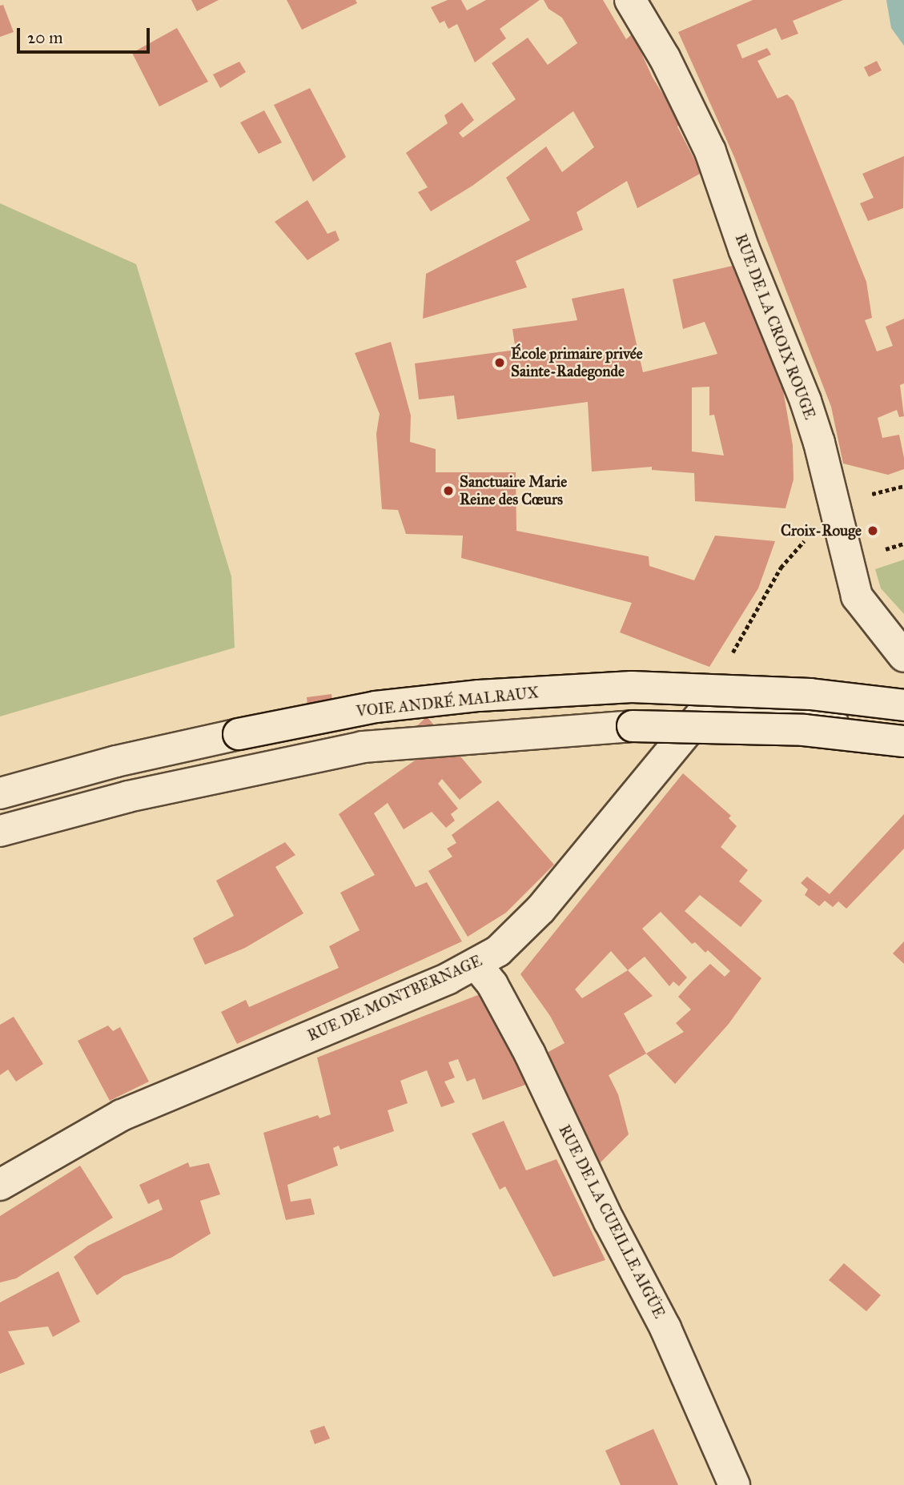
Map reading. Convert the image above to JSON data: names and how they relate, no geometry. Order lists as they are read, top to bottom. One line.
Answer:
{"streets":{"street":["RUE DE LA CROIX ROUGE","VOIE ANDRÉ MALRAUX","RUE DE MONTBERNAGE","RUE DE LA CUEILLE AIGÜE"]},"crossings":[["RUE DE MONTBERNAGE","RUE DE LA CUEILLE AIGÜE"]],"places":["École primaire privée Sainte-Radegonde","Sanctuaire Marie Reine des Cœurs","Croix-Rouge"],"scale_bar":"20 m"}
